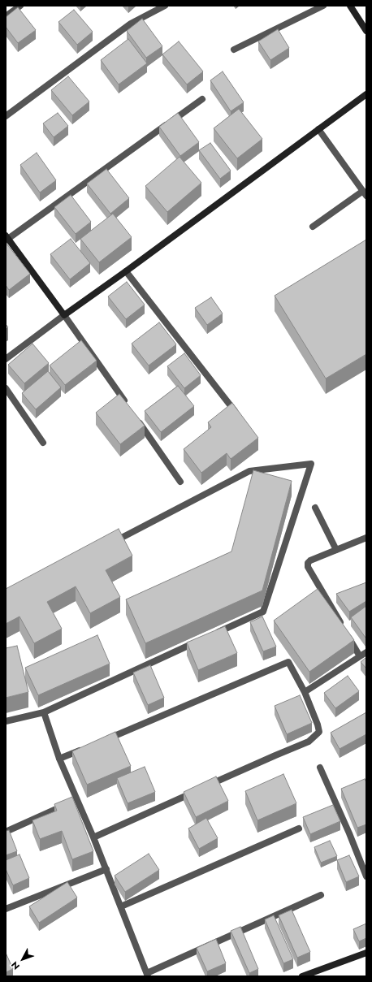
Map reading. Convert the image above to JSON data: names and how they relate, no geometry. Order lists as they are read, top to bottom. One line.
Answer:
{"north":"bottom left"}
